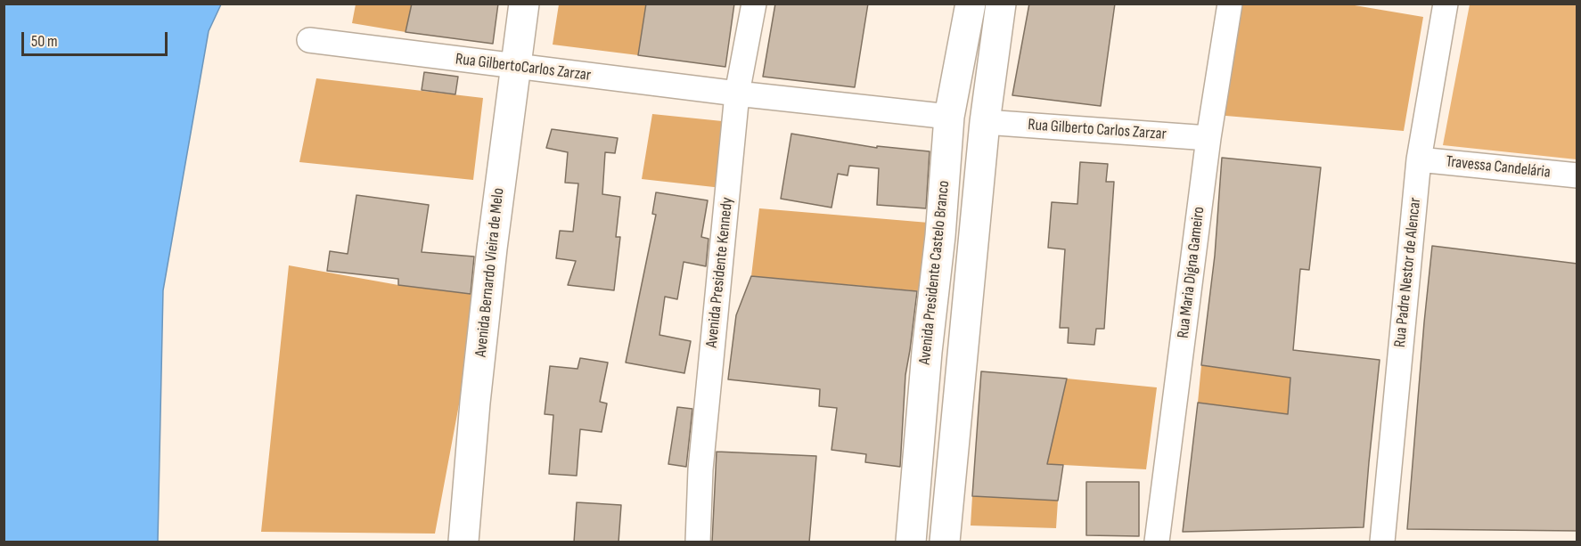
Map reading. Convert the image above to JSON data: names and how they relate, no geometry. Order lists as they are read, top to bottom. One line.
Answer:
{"streets":{"main road":["Avenida Bernardo Vieira de Melo","Avenida Presidente Castelo Branco"],"street":["Rua GilbertoCarlos Zarzar","Rua Gilberto Carlos Zarzar","Travessa Candelária","Avenida Presidente Kennedy","Rua Maria Digna Gameiro","Rua Padre Nestor de Alencar"]},"crossings":[["Rua GilbertoCarlos Zarzar","Avenida Bernardo Vieira de Melo"],["Rua GilbertoCarlos Zarzar","Avenida Presidente Kennedy"],["Rua Gilberto Carlos Zarzar","Rua Maria Digna Gameiro"],["Travessa Candelária","Rua Padre Nestor de Alencar"]],"scale_bar":"50 m"}
